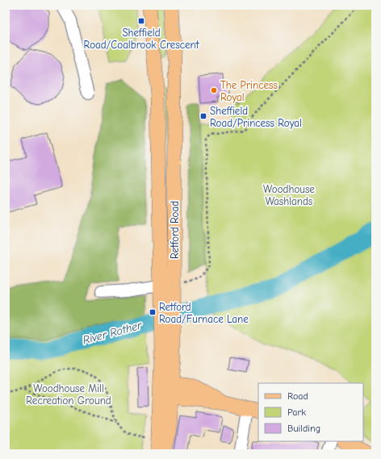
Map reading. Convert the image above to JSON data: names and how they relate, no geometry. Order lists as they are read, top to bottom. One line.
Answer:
{"streets":{"main road":["Retford Road"]},"water":["River Rother"],"parks":["Woodhouse Washlands","Woodhouse Mill Recreation Ground"],"places":{"transit":["Sheffield Road/Coalbrook Crescent","Sheffield Road/Princess Royal","Retford Road/Furnace Lane"],"other":["The Princess Royal"]},"legend":["Road","Park","Building"]}
